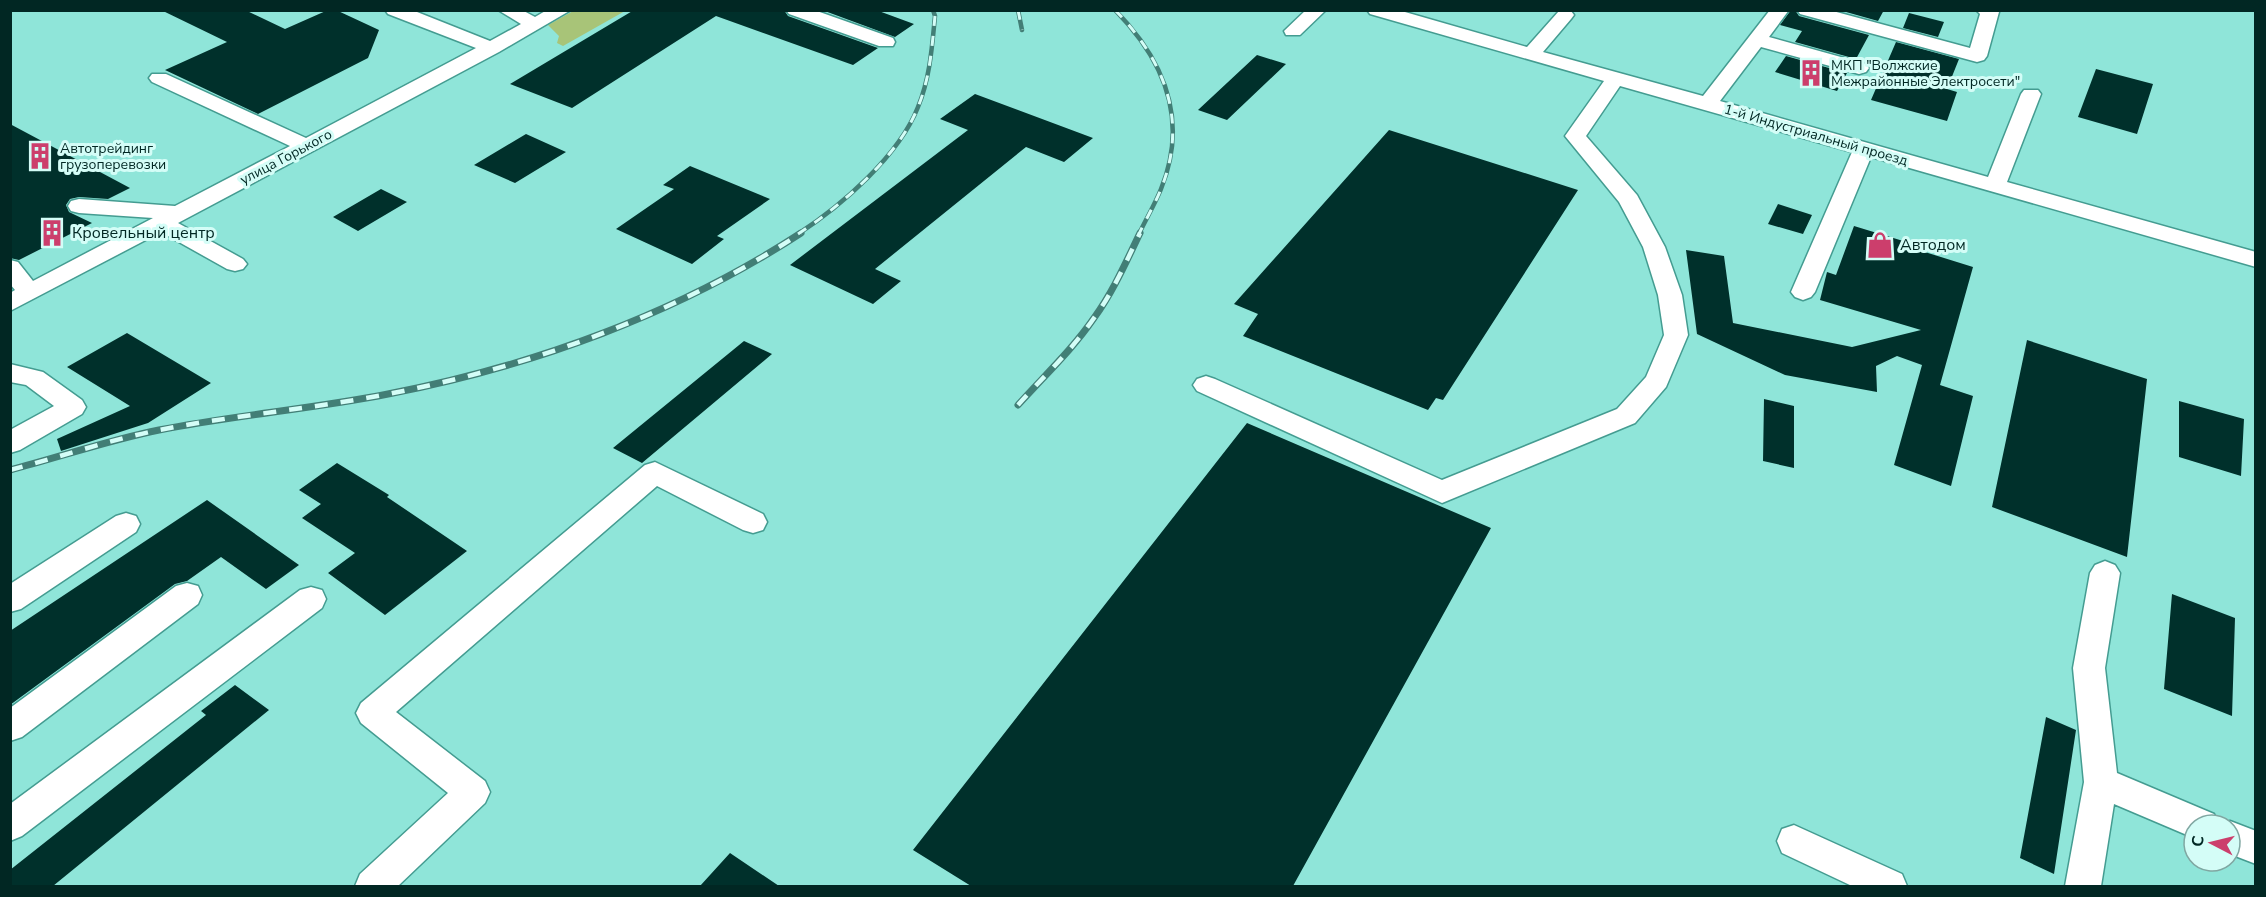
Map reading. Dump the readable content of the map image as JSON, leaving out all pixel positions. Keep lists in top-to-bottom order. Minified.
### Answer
{"streets":{"street":["1-й Индустриальный проезд","улица Горького"]},"places":{"building":["МКП \"Волжские Межрайонные Электросети\"","Автотрейдинг грузоперевозки","Кровельный центр"],"shop":["Автодом"]},"north":"left"}
